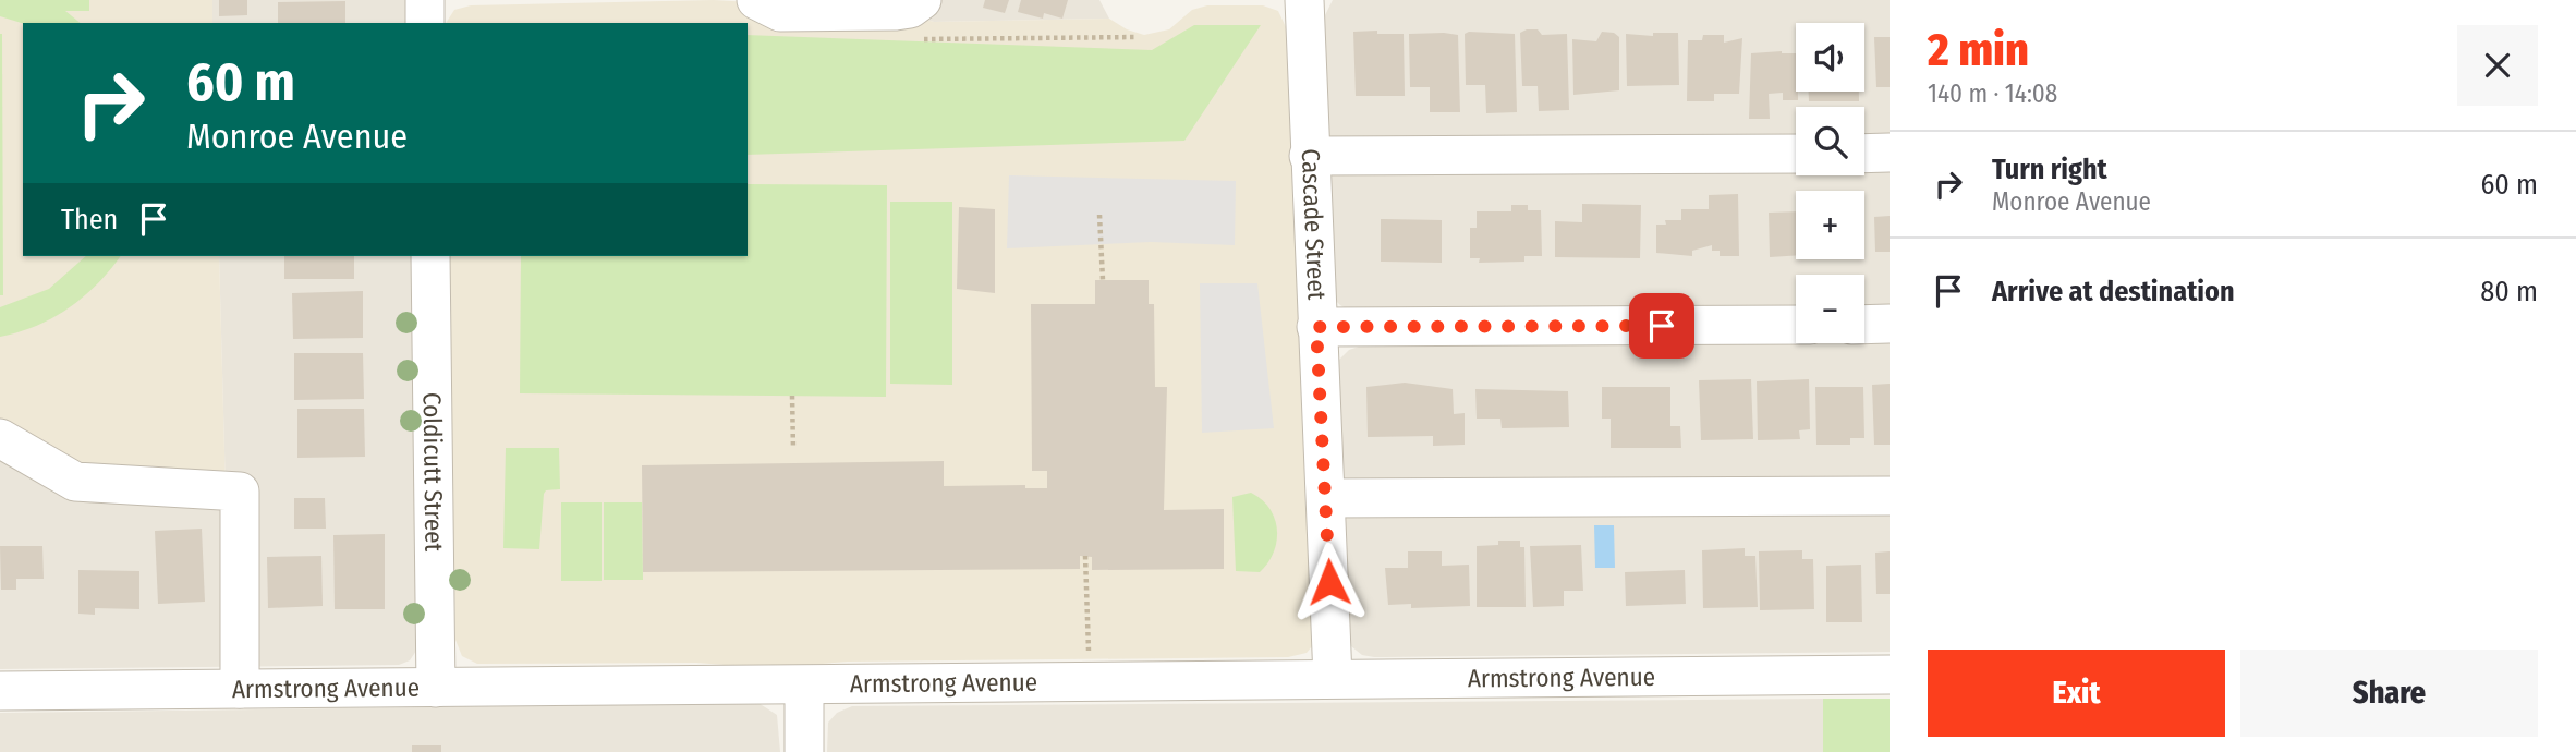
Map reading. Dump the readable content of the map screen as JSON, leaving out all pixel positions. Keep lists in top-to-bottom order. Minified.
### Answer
{"streets":{"street":["Cascade Street","Coldicutt Street","Armstrong Avenue"]},"crossings":[["Cascade Street","Armstrong Avenue"],["Coldicutt Street","Armstrong Avenue"]],"page":{"heading":["2 min","140 m · 14:08"],"map_buttons":["+","−"],"turn":["60 m","Monroe Avenue"],"list":[{"name":"Turn right","note":"Monroe Avenue","value":"60 m"},{"name":"Arrive at destination","value":"80 m"}],"then":"Then","buttons":["Exit","Share"]}}
